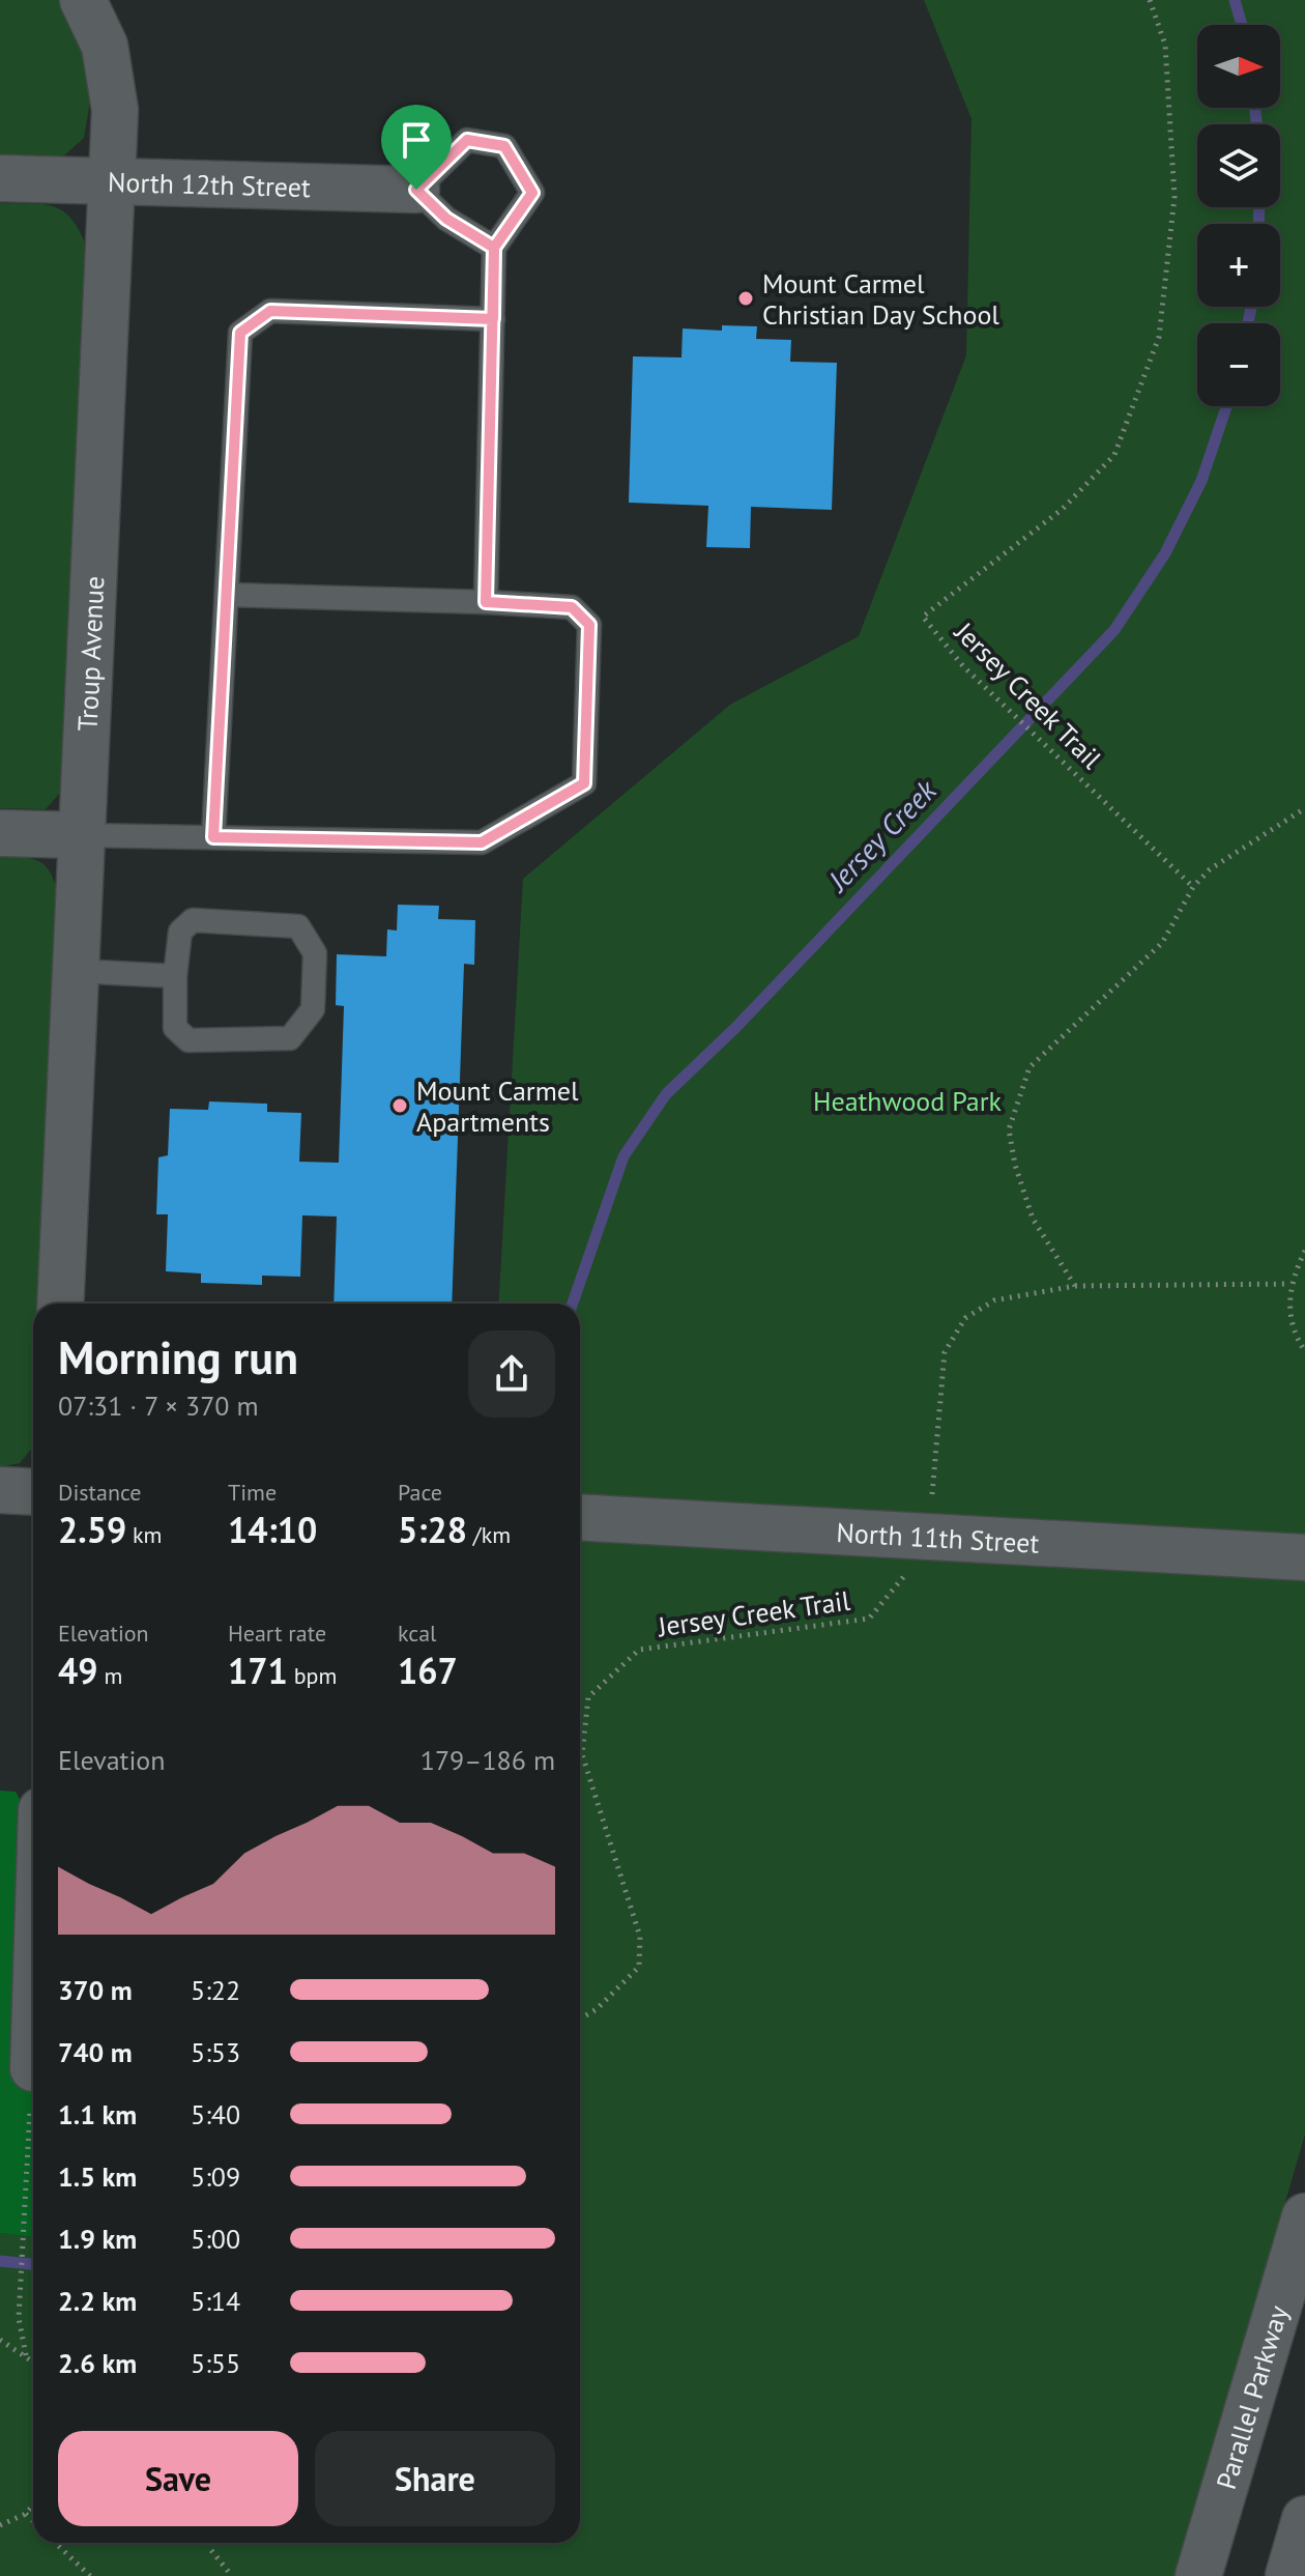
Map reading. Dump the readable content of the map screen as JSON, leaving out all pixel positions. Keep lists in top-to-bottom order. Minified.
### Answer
{"streets":{"street":["North 12th Street","Troup Avenue","North 11th Street","Parallel Parkway"],"path":["Jersey Creek Trail"]},"crossings":[["North 12th Street","Troup Avenue"],["Jersey Creek Trail","North 11th Street"]],"water":["Jersey Creek"],"parks":["Heathwood Park"],"places":["Mount Carmel Christian Day School","Mount Carmel Apartments"],"north":"right","page":{"map_buttons":["+","−"],"heading":["Morning run","07:31 · 7 × 370 m"],"stats":[["Distance","2.59 km"],["Time","14:10"],["Pace","5:28 /km"],["Elevation","49 m"],["Heart rate","171 bpm"],["kcal","167"]],"chart":["Elevation","179–186 m"],"list":[{"name":"370 m","note":"5:22"},{"name":"740 m","note":"5:53"},{"name":"1.1 km","note":"5:40"},{"name":"1.5 km","note":"5:09"},{"name":"1.9 km","note":"5:00"},{"name":"2.2 km","note":"5:14"},{"name":"2.6 km","note":"5:55"}],"buttons":["Save","Share"]}}
